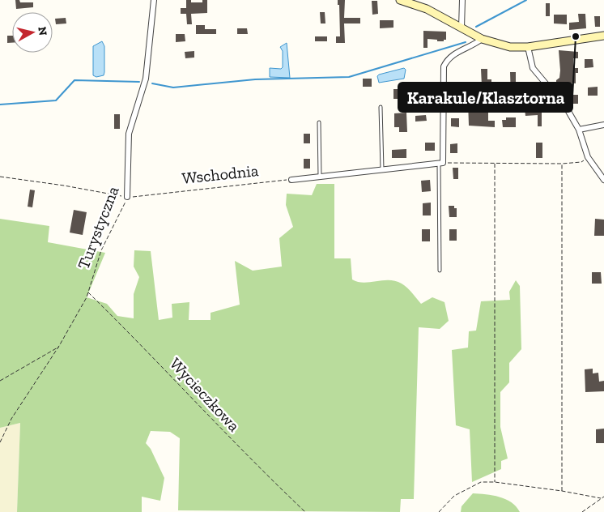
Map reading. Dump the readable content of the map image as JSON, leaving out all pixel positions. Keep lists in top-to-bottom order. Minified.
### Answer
{"streets":{"street":["Turystyczna"],"path":["Wschodnia","Wycieczkowa"]},"crossings":[["Wschodnia","Turystyczna"],["Turystyczna","Wycieczkowa"]],"places":["Karakule/Klasztorna"],"north":"right"}
